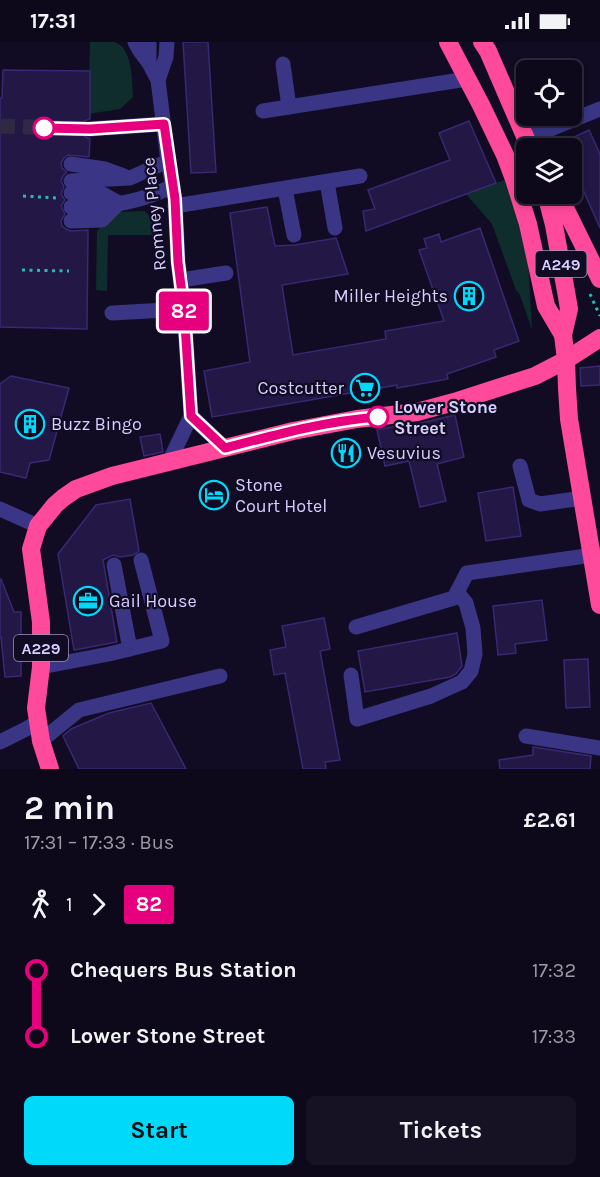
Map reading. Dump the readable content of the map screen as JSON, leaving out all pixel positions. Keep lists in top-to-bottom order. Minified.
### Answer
{"streets":{"highway":["A249","A229"],"street":["Romney Place"]},"crossings":[["Romney Place","A229"],["A249","A229"]],"places":{"building":["Miller Heights","Buzz Bingo"],"supermarket":["Costcutter"],"other":["Lower Stone Street"],"restaurant":["Vesuvius"],"hotel":["Stone Court Hotel"],"office":["Gail House"]},"lines":["bus line 82"],"page":{"status":"17:31","on_map":"82","heading":["2 min","17:31 – 17:33 · Bus","£2.61"],"legs":["1","82"],"list":[{"name":"Chequers Bus Station","value":"17:32"},{"name":"Lower Stone Street","value":"17:33"}],"buttons":["Start","Tickets"]}}
